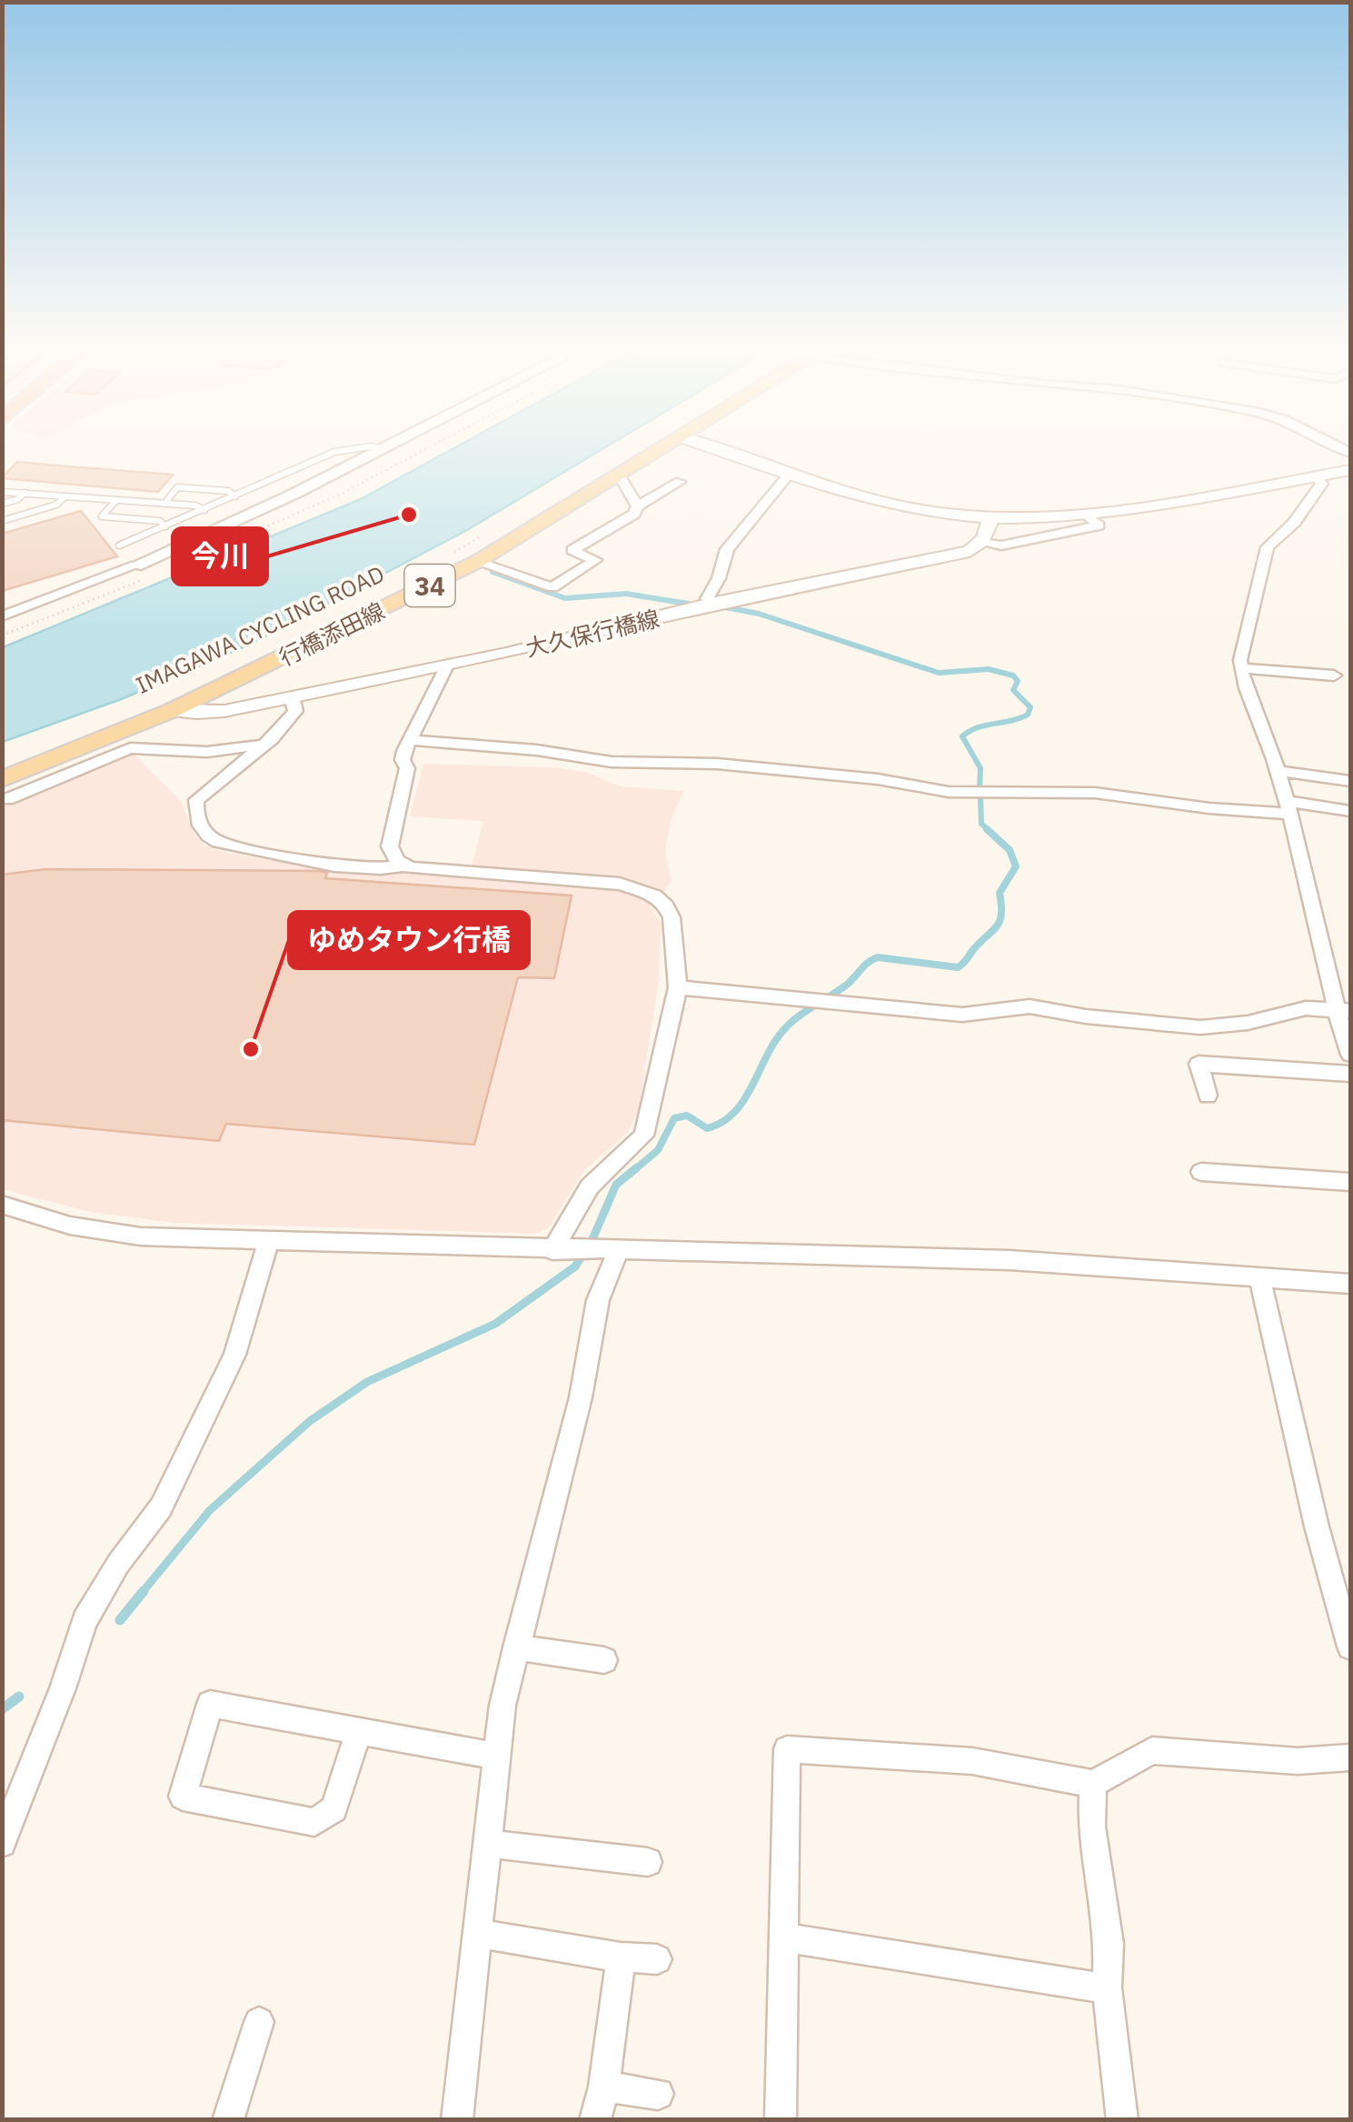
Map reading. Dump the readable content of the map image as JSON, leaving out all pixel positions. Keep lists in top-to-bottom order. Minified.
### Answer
{"streets":{"main road":["34","大久保行橋線","行橋添田線"]},"crossings":[["大久保行橋線","行橋添田線"]],"places":["今川","ゆめタウン行橋"]}
